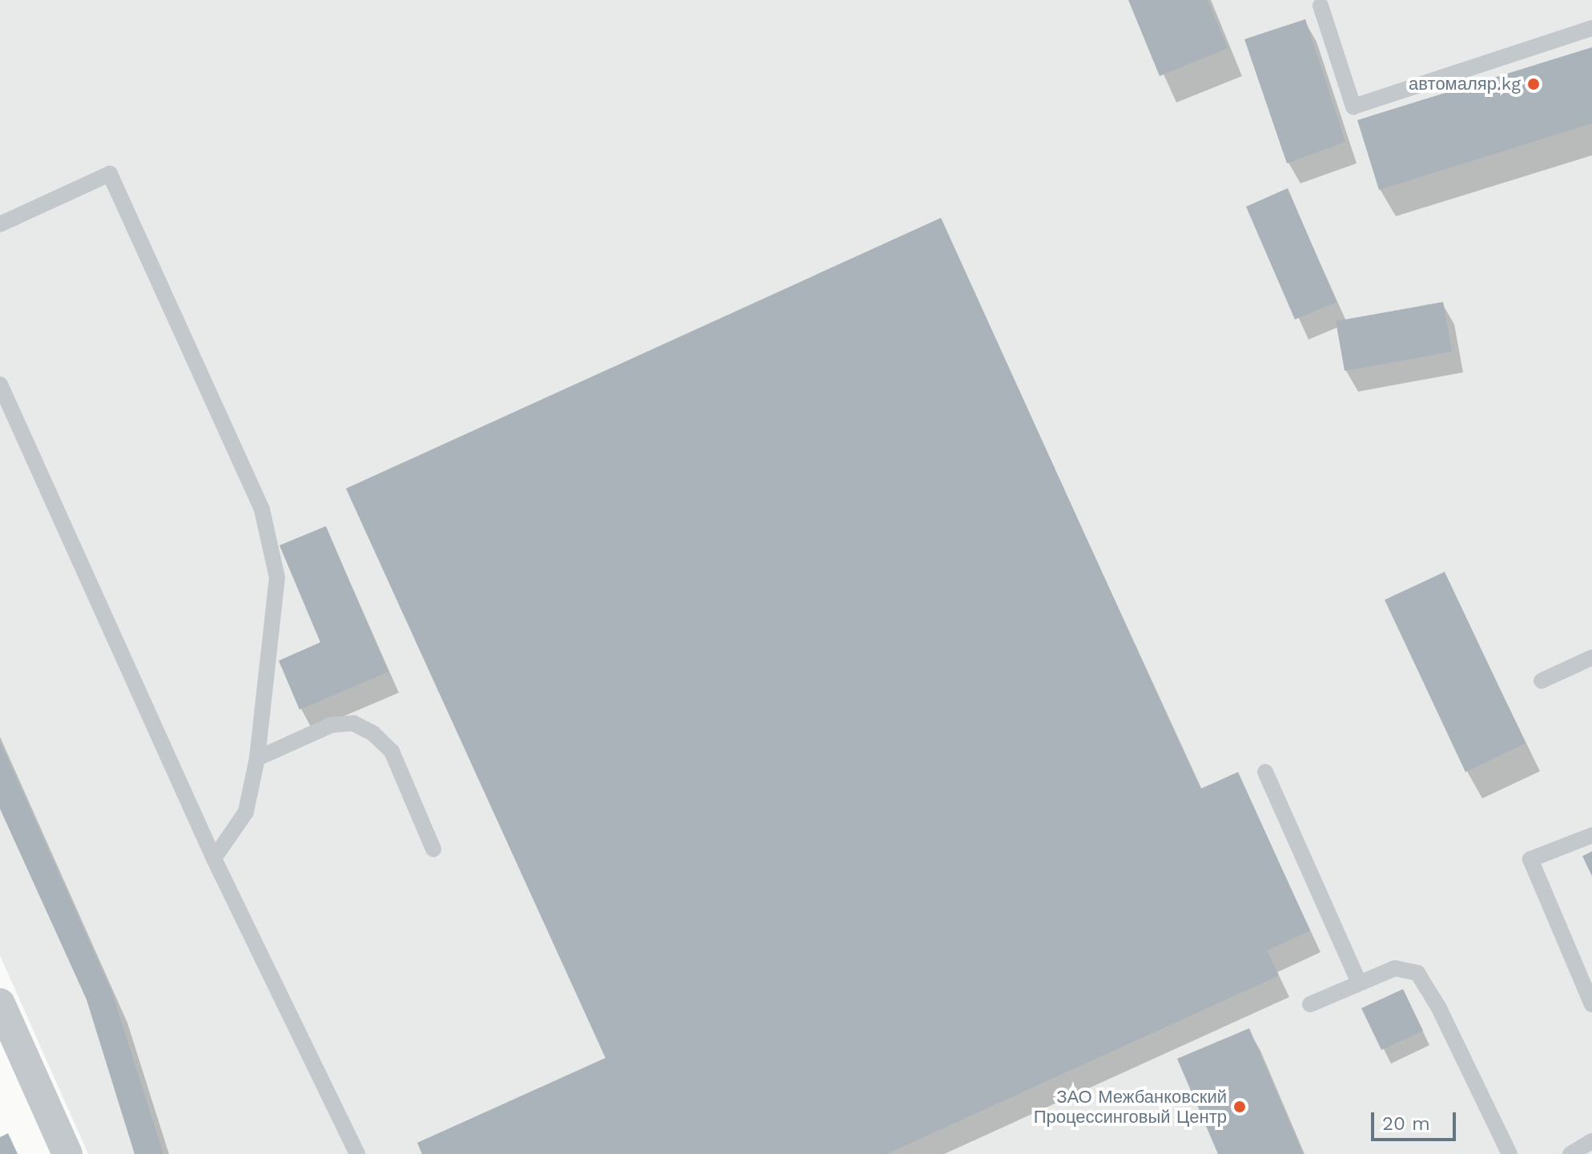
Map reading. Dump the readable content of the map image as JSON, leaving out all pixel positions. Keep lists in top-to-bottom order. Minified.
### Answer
{"places":["автомаляр.kg","ЗАО Межбанковский Процессинговый Центр"],"scale_bar":"20 m"}
